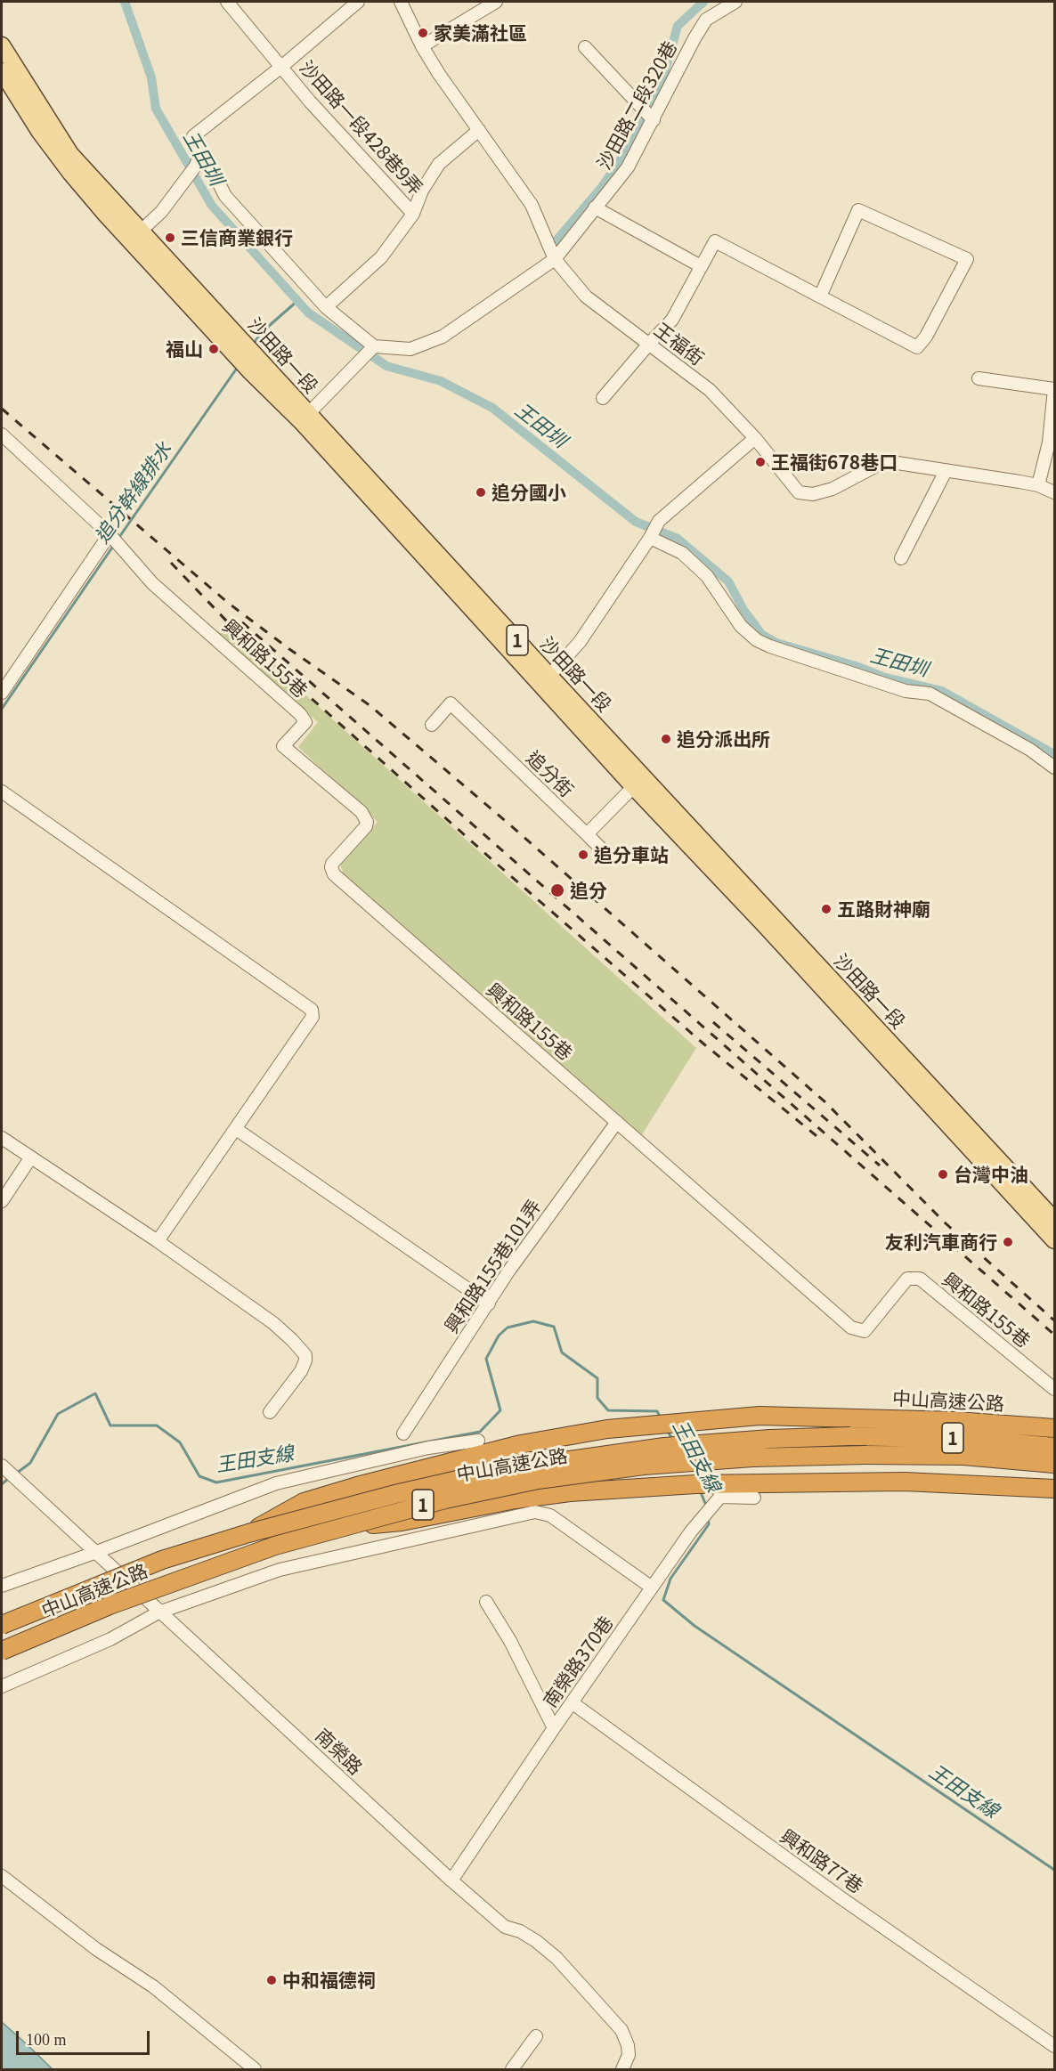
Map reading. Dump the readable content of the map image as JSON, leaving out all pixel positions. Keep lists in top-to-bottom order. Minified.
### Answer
{"streets":{"highway":["1","中山高速公路"],"main road":["沙田路一段"],"street":["沙田路二段320巷","沙田路一段428巷9弄","王福街","興和路155巷","追分街","興和路155巷101弄","南榮路370巷","南榮路","興和路77巷"]},"crossings":[["沙田路二段320巷","王福街"],["興和路155巷","興和路155巷101弄"],["南榮路370巷","南榮路"],["南榮路370巷","興和路77巷"]],"water":["王田圳","追分幹線排水","王田支線"],"places":["家美滿社區","三信商業銀行","福山","王福街678巷口","追分國小","追分派出所","追分車站","追分","五路財神廟","台灣中油","友利汽車商行","中和福德祠"],"scale_bar":"100 m"}
